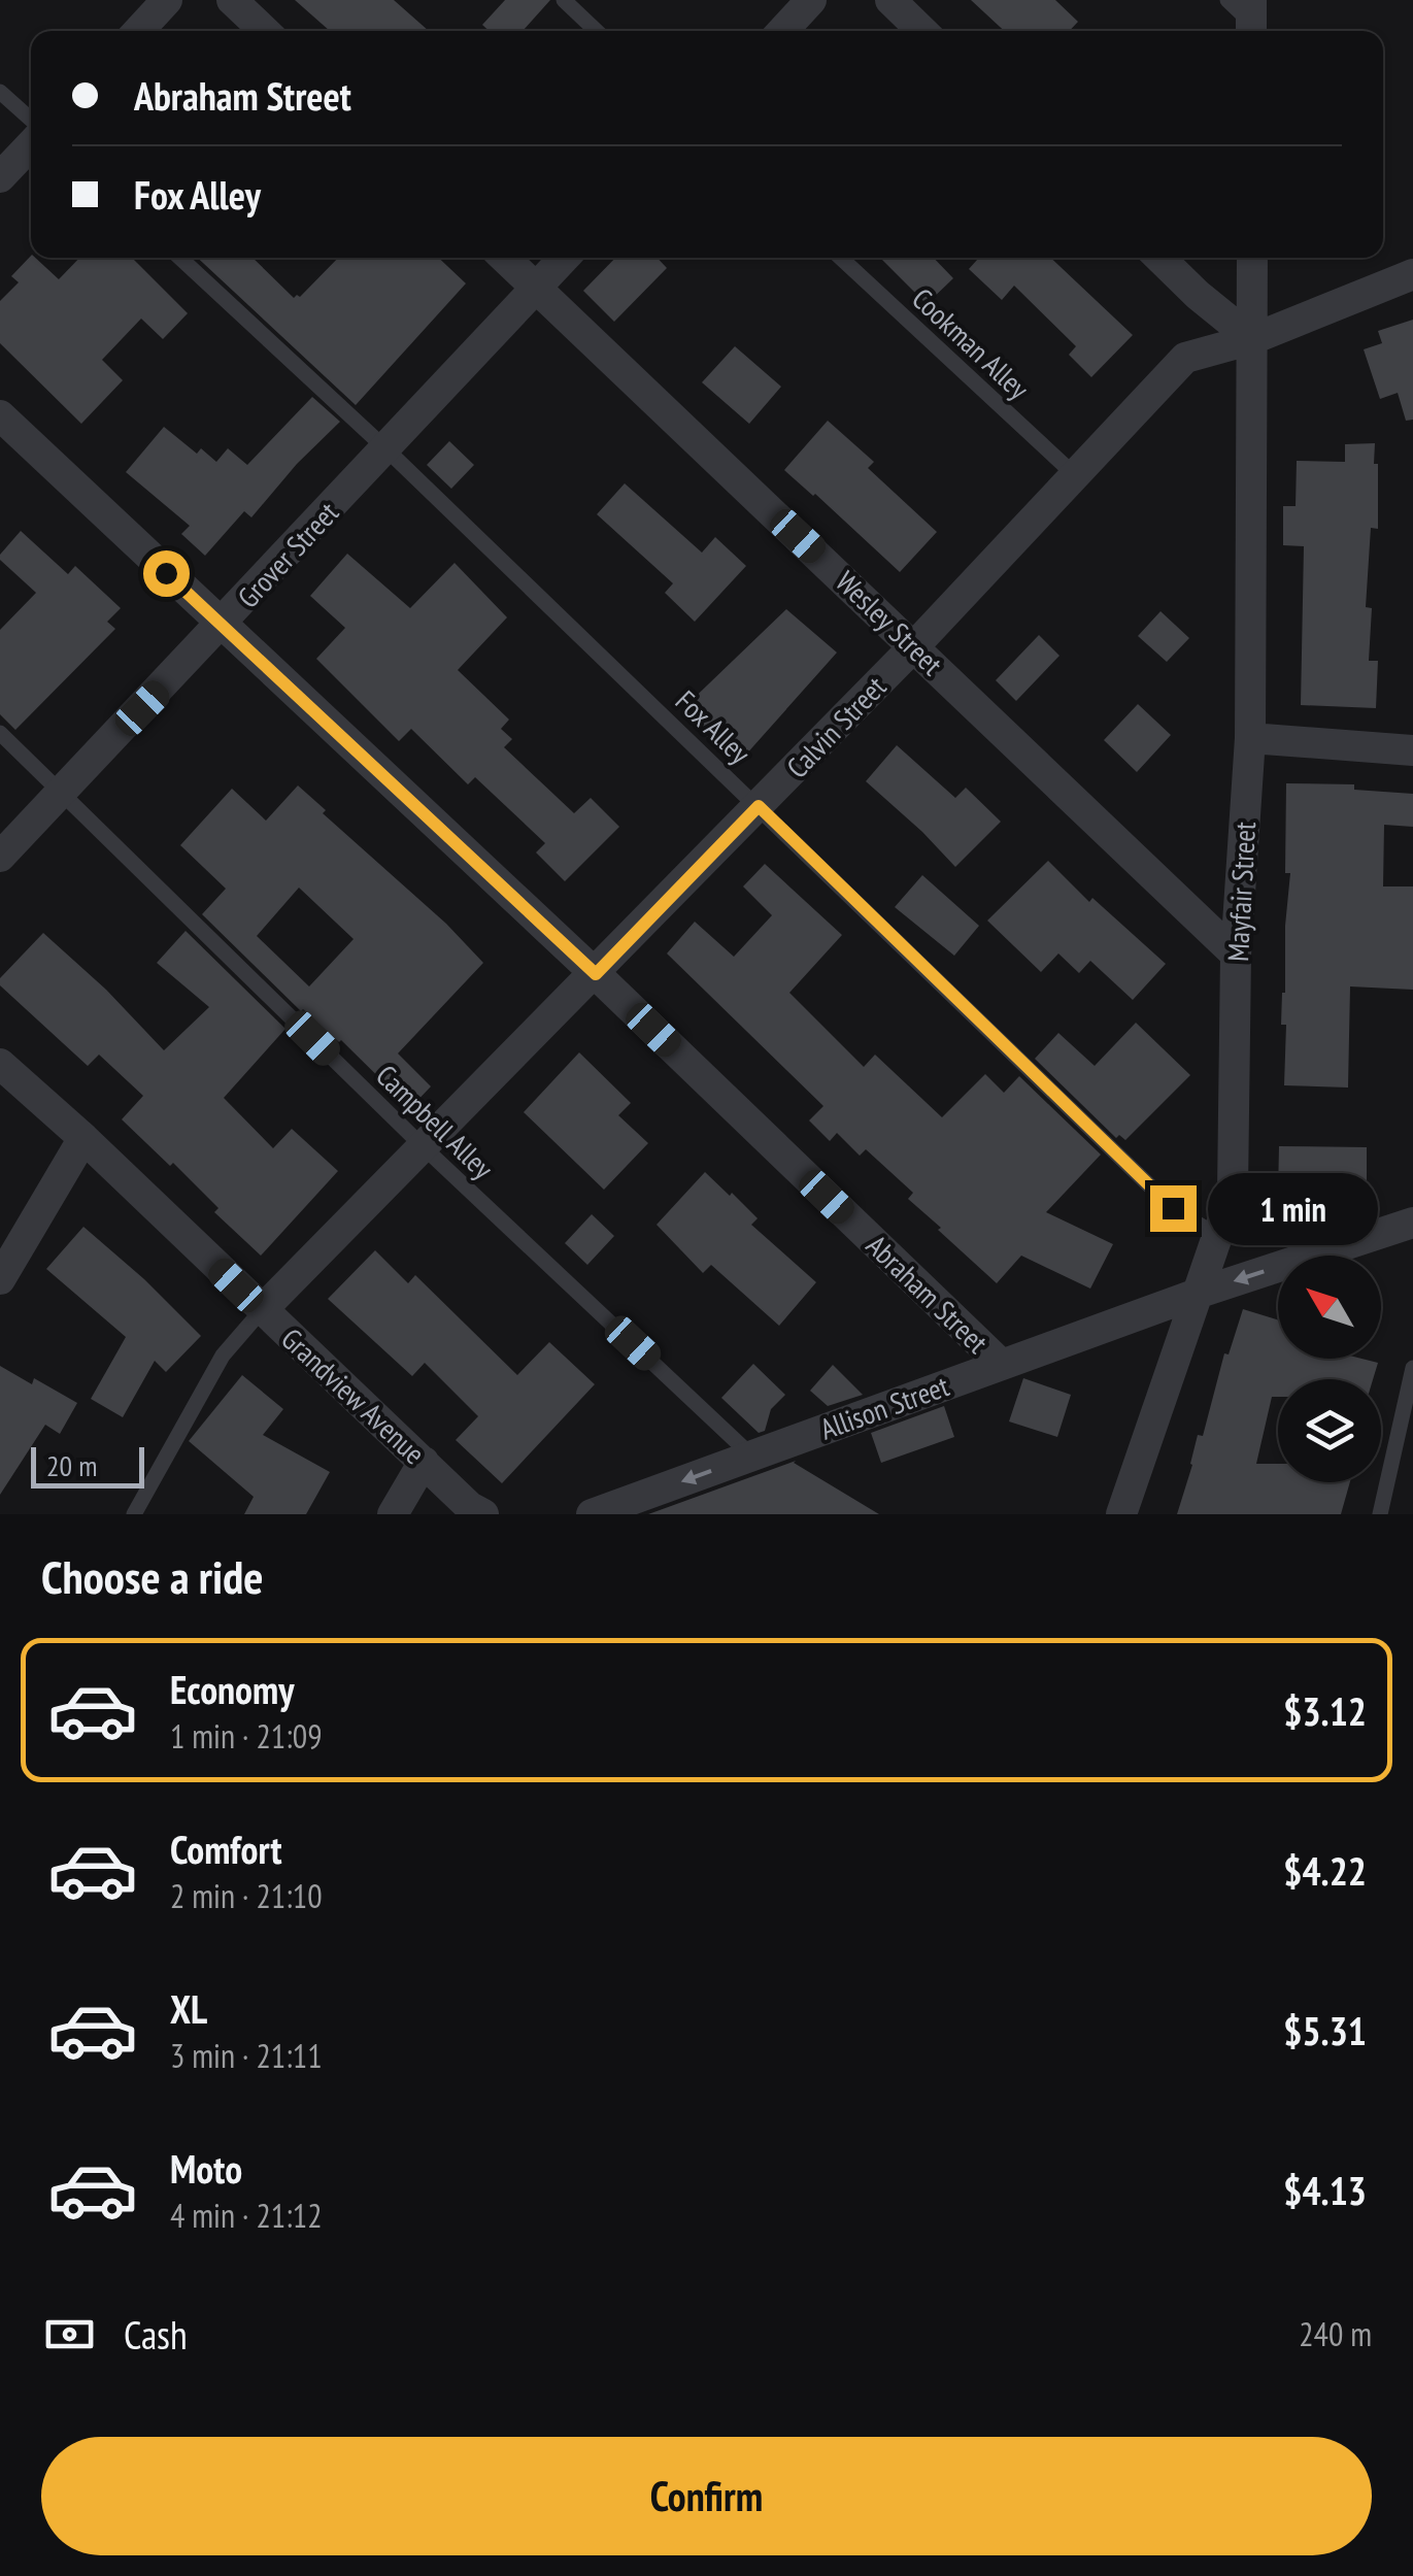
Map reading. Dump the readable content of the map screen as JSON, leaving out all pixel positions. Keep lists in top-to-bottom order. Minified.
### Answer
{"streets":{"street":["Grover Street","Wesley Street","Calvin Street","Mayfair Street","Abraham Street","Grandview Avenue","Allison Street"],"lane":["Cookman Alley","Fox Alley","Campbell Alley"]},"crossings":[["Cookman Alley","Calvin Street"],["Grover Street","Wesley Street"],["Grover Street","Fox Alley"],["Grover Street","Campbell Alley"],["Grover Street","Abraham Street"],["Wesley Street","Calvin Street"],["Wesley Street","Mayfair Street"],["Fox Alley","Calvin Street"],["Fox Alley","Mayfair Street"],["Calvin Street","Mayfair Street"],["Calvin Street","Campbell Alley"],["Calvin Street","Abraham Street"],["Calvin Street","Grandview Avenue"],["Mayfair Street","Allison Street"],["Campbell Alley","Allison Street"],["Abraham Street","Allison Street"]],"one_way":["Allison Street"],"scale_bar":"20 m","north":"top left","page":{"banner":["Abraham Street","Fox Alley"],"bubble":"1 min","scale":"20 m","heading":"Choose a ride","list":[{"name":"Economy","note":"1 min · 21:09","value":"$3.12"},{"name":"Comfort","note":"2 min · 21:10","value":"$4.22"},{"name":"XL","note":"3 min · 21:11","value":"$5.31"},{"name":"Moto","note":"4 min · 21:12","value":"$4.13"}],"pay":["Cash","240 m"],"buttons":"Confirm"}}
